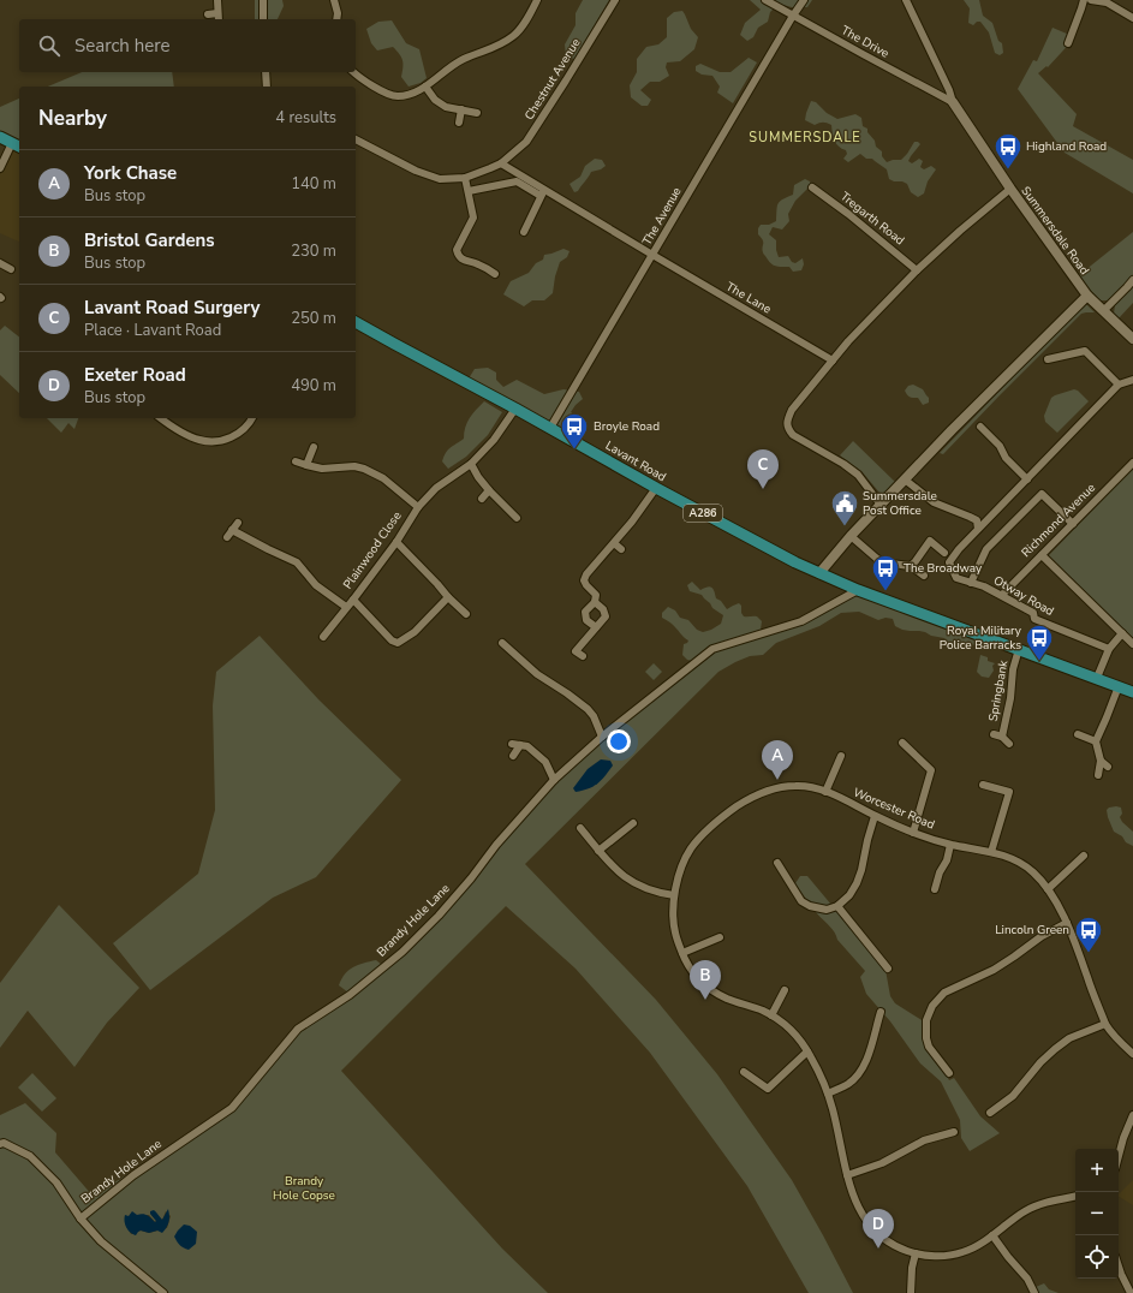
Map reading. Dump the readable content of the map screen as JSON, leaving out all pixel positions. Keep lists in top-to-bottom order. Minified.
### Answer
{"streets":{"main road":["Lavant Road","A286"],"street":["The Drive","Chestnut Avenue","The Avenue","Tregarth Road","Summersdale Road","The Lane","Richmond Avenue","Plainwood Close","Otway Road","Springbank","Worcester Road","Brandy Hole Lane"]},"crossings":[["The Drive","The Avenue"],["The Drive","Summersdale Road"],["The Avenue","The Lane"],["The Avenue","Lavant Road"],["Lavant Road","A286"],["Lavant Road","Plainwood Close"],["Lavant Road","Brandy Hole Lane"],["A286","Springbank"],["A286","Brandy Hole Lane"],["Richmond Avenue","Otway Road"]],"districts":["SUMMERSDALE"],"parks":["Brandy Hole Copse"],"places":{"bus stop":["Highland Road","Broyle Road","The Broadway","Royal Military Police Barracks","Lincoln Green"],"public building":["Summersdale Post Office"]},"page":{"search":"Search here","heading":["Nearby","4 results"],"list":[{"mark":"A","name":"York Chase","note":"Bus stop","value":"140 m"},{"mark":"B","name":"Bristol Gardens","note":"Bus stop","value":"230 m"},{"mark":"C","name":"Lavant Road Surgery","note":"Place · Lavant Road","value":"250 m"},{"mark":"D","name":"Exeter Road","note":"Bus stop","value":"490 m"}],"pins":["C","A","B","D"],"map_buttons":["+","−"]}}
